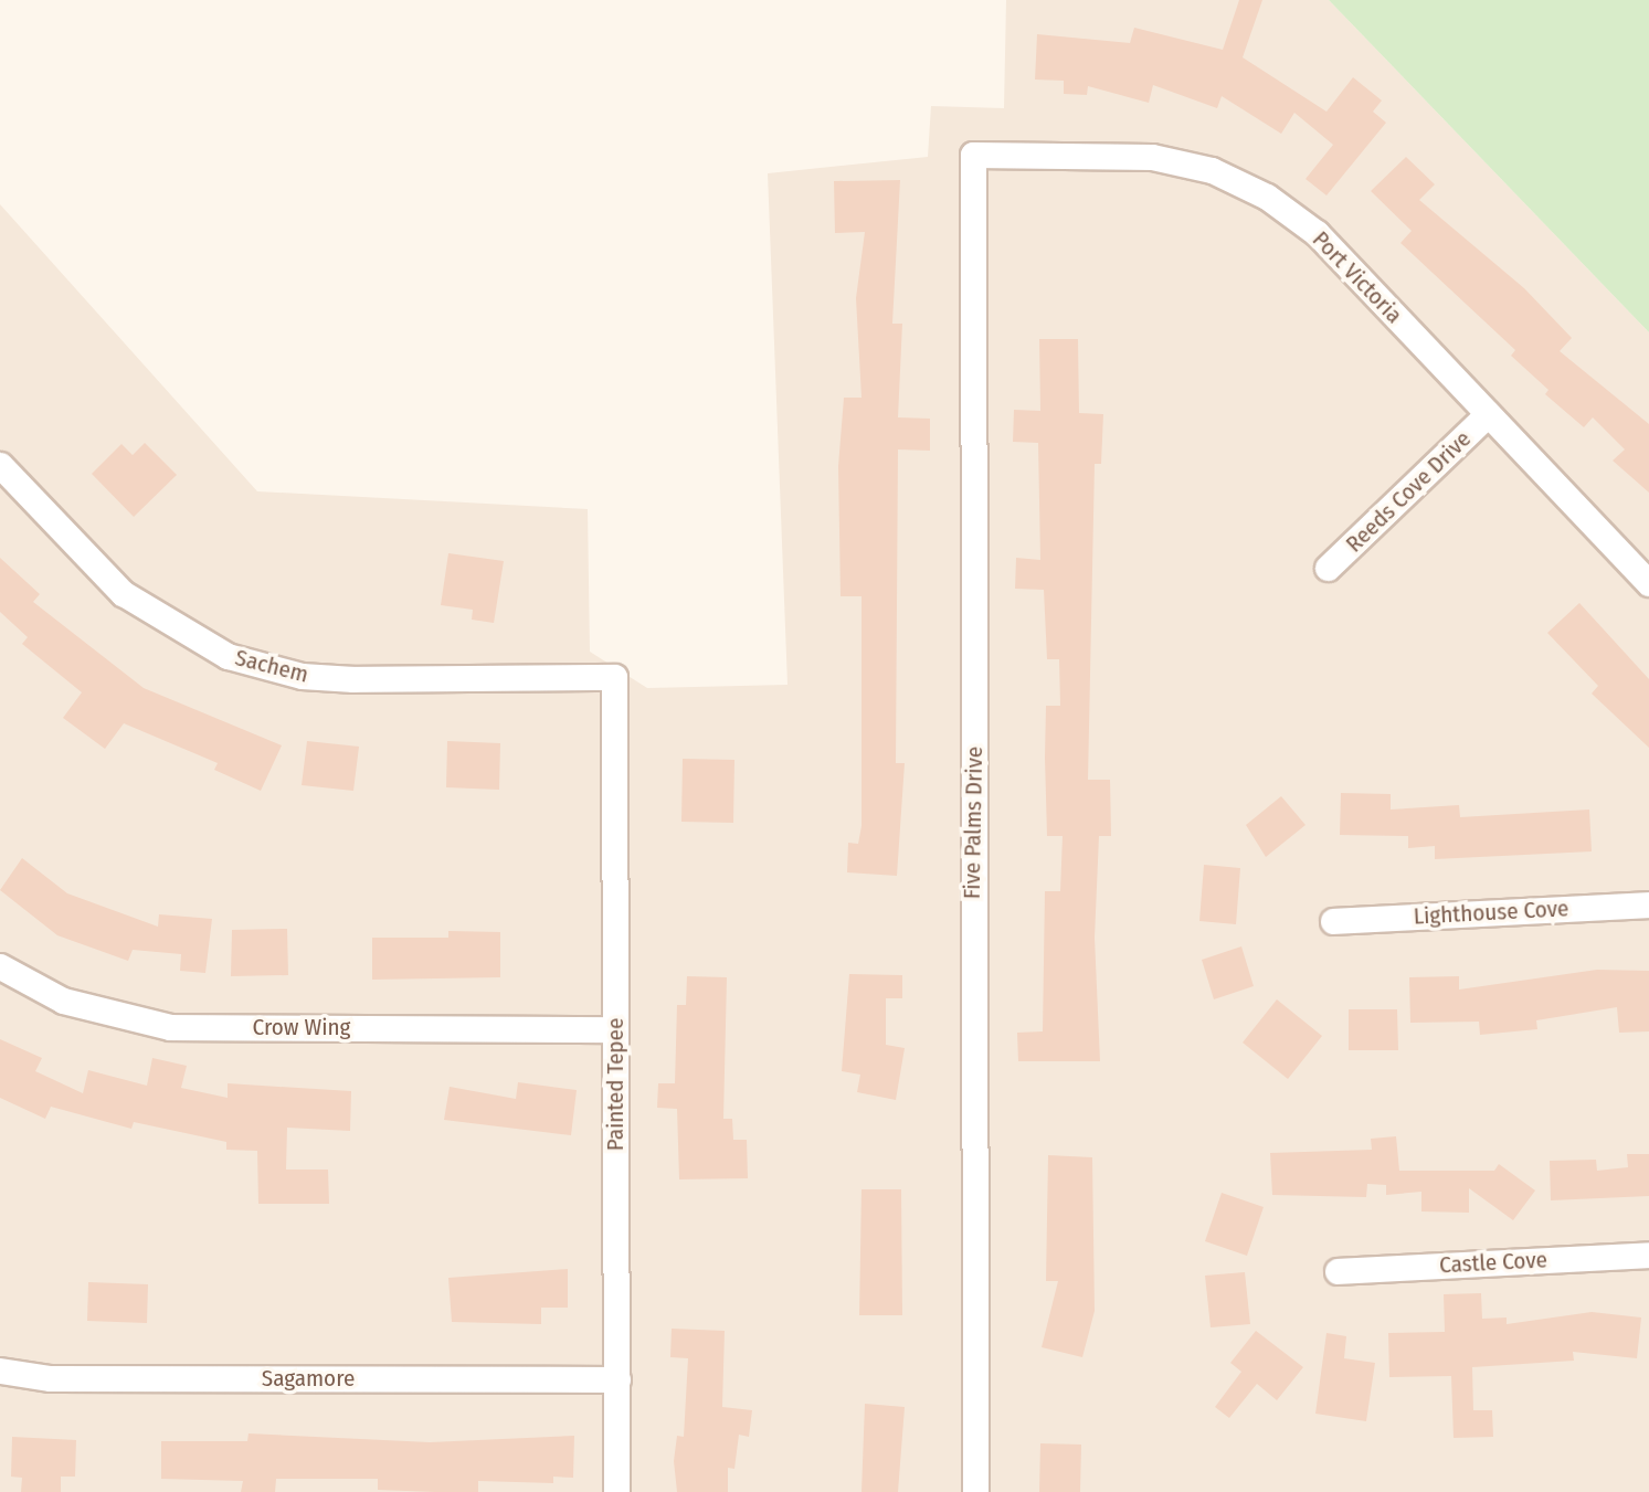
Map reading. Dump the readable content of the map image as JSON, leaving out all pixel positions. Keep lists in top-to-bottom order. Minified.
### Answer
{"streets":{"street":["Port Victoria","Reeds Cove Drive","Sachem","Five Palms Drive","Lighthouse Cove","Crow Wing","Painted Tepee","Castle Cove","Sagamore"]},"crossings":[["Port Victoria","Reeds Cove Drive"],["Port Victoria","Five Palms Drive"],["Sachem","Painted Tepee"],["Crow Wing","Painted Tepee"],["Painted Tepee","Sagamore"]]}
